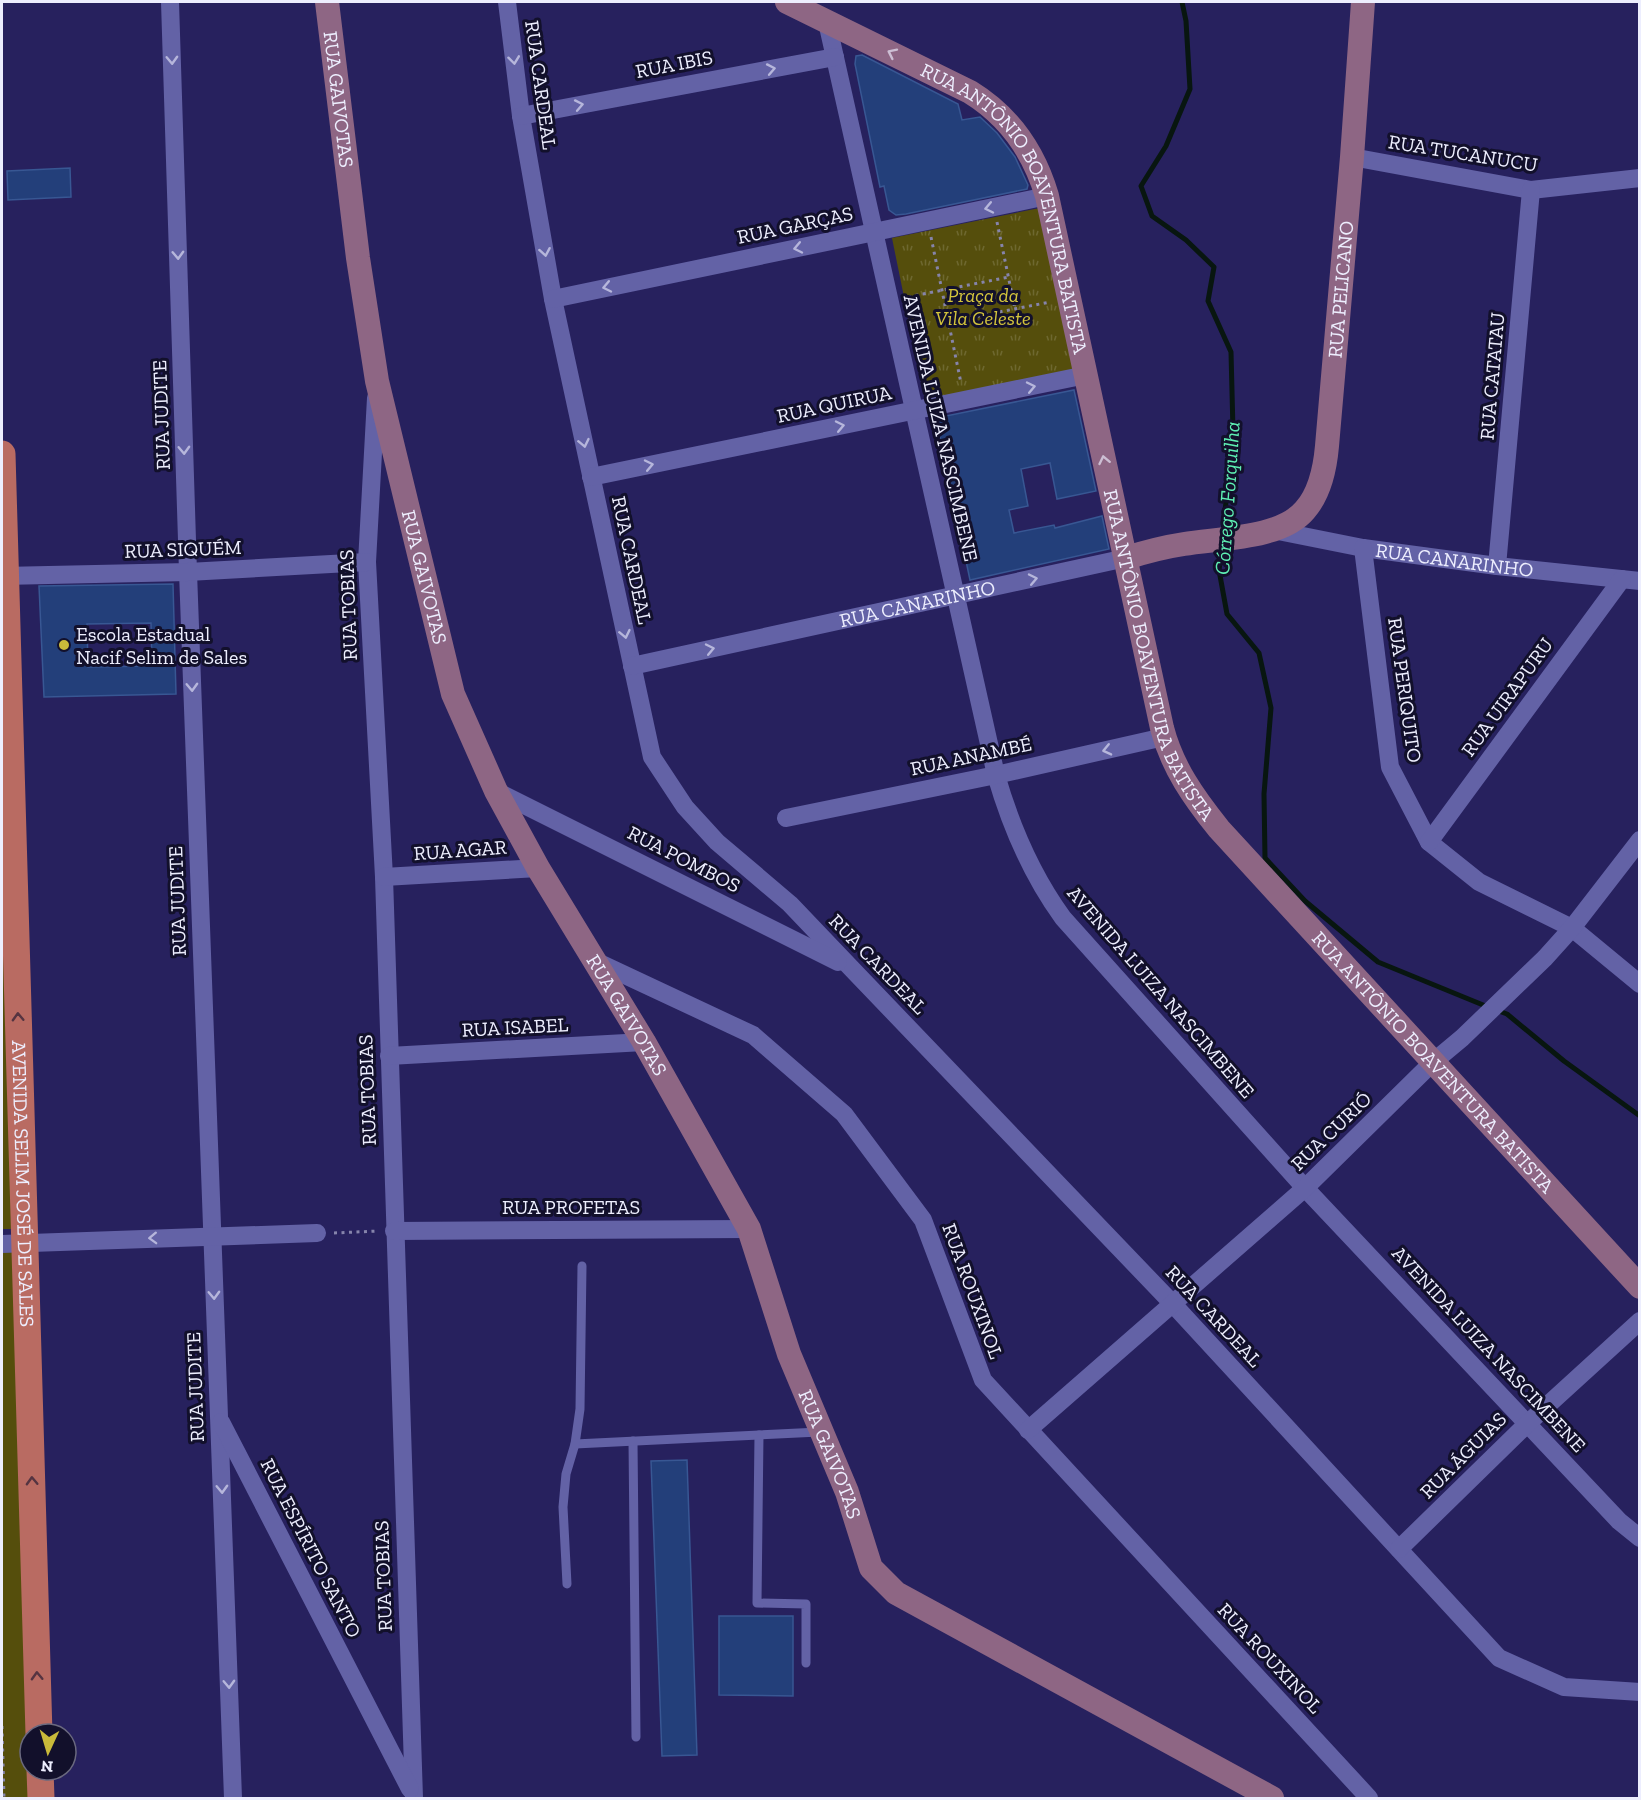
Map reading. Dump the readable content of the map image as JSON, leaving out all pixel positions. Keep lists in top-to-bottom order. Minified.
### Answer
{"streets":{"main road":["AVENIDA SELIM JOSÉ DE SALES"],"street":["RUA IBIS","RUA CARDEAL","RUA GAIVOTAS","RUA TUCANUCU","RUA ANTÔNIO BOAVENTURA BATISTA","RUA GARÇAS","RUA PELICANO","RUA CATATAU","RUA QUIRUA","RUA JUDITE","AVENIDA LUIZA NASCIMBENE","RUA SIQUÉM","RUA CANARINHO","RUA TOBIAS","RUA PERIQUITO","RUA UIRAPURU","RUA ANAMBÉ","RUA AGAR","RUA POMBOS","RUA ISABEL","RUA CURIÓ","RUA PROFETAS","RUA ROUXINOL","RUA ÁGUIAS","RUA ESPÍRITO SANTO"]},"crossings":[["RUA IBIS","RUA CARDEAL"],["RUA IBIS","AVENIDA LUIZA NASCIMBENE"],["RUA CARDEAL","RUA GARÇAS"],["RUA CARDEAL","RUA QUIRUA"],["RUA CARDEAL","RUA CANARINHO"],["RUA CARDEAL","RUA POMBOS"],["RUA CARDEAL","RUA CURIÓ"],["RUA CARDEAL","RUA ÁGUIAS"],["RUA GAIVOTAS","RUA TOBIAS"],["RUA GAIVOTAS","RUA AGAR"],["RUA GAIVOTAS","RUA POMBOS"],["RUA GAIVOTAS","RUA ISABEL"],["RUA GAIVOTAS","RUA PROFETAS"],["RUA GAIVOTAS","RUA ROUXINOL"],["RUA TUCANUCU","RUA PELICANO"],["RUA TUCANUCU","RUA CATATAU"],["RUA ANTÔNIO BOAVENTURA BATISTA","RUA GARÇAS"],["RUA ANTÔNIO BOAVENTURA BATISTA","RUA QUIRUA"],["RUA ANTÔNIO BOAVENTURA BATISTA","AVENIDA LUIZA NASCIMBENE"],["RUA ANTÔNIO BOAVENTURA BATISTA","RUA CANARINHO"],["RUA ANTÔNIO BOAVENTURA BATISTA","RUA ANAMBÉ"],["RUA ANTÔNIO BOAVENTURA BATISTA","RUA CURIÓ"],["RUA GARÇAS","AVENIDA LUIZA NASCIMBENE"],["RUA PELICANO","RUA CANARINHO"],["RUA CATATAU","RUA CANARINHO"],["RUA QUIRUA","AVENIDA LUIZA NASCIMBENE"],["RUA JUDITE","RUA SIQUÉM"],["RUA JUDITE","RUA ESPÍRITO SANTO"],["AVENIDA LUIZA NASCIMBENE","RUA CANARINHO"],["AVENIDA LUIZA NASCIMBENE","RUA ANAMBÉ"],["AVENIDA LUIZA NASCIMBENE","RUA CURIÓ"],["AVENIDA LUIZA NASCIMBENE","RUA ÁGUIAS"],["RUA SIQUÉM","RUA TOBIAS"],["RUA SIQUÉM","AVENIDA SELIM JOSÉ DE SALES"],["RUA CANARINHO","RUA PERIQUITO"],["RUA CANARINHO","RUA UIRAPURU"],["RUA TOBIAS","RUA AGAR"],["RUA TOBIAS","RUA ISABEL"],["RUA TOBIAS","RUA PROFETAS"],["RUA TOBIAS","RUA ESPÍRITO SANTO"],["RUA PERIQUITO","RUA UIRAPURU"],["RUA PERIQUITO","RUA CURIÓ"],["RUA CURIÓ","RUA ROUXINOL"]],"one_way":["RUA IBIS","RUA GARÇAS","RUA QUIRUA","RUA JUDITE","RUA CANARINHO","RUA ANAMBÉ","AVENIDA SELIM JOSÉ DE SALES"],"water":["Córrego Forquilha"],"parks":["Praça da Vila Celeste"],"places":["Escola Estadual Nacif Selim de Sales"],"north":"bottom"}
